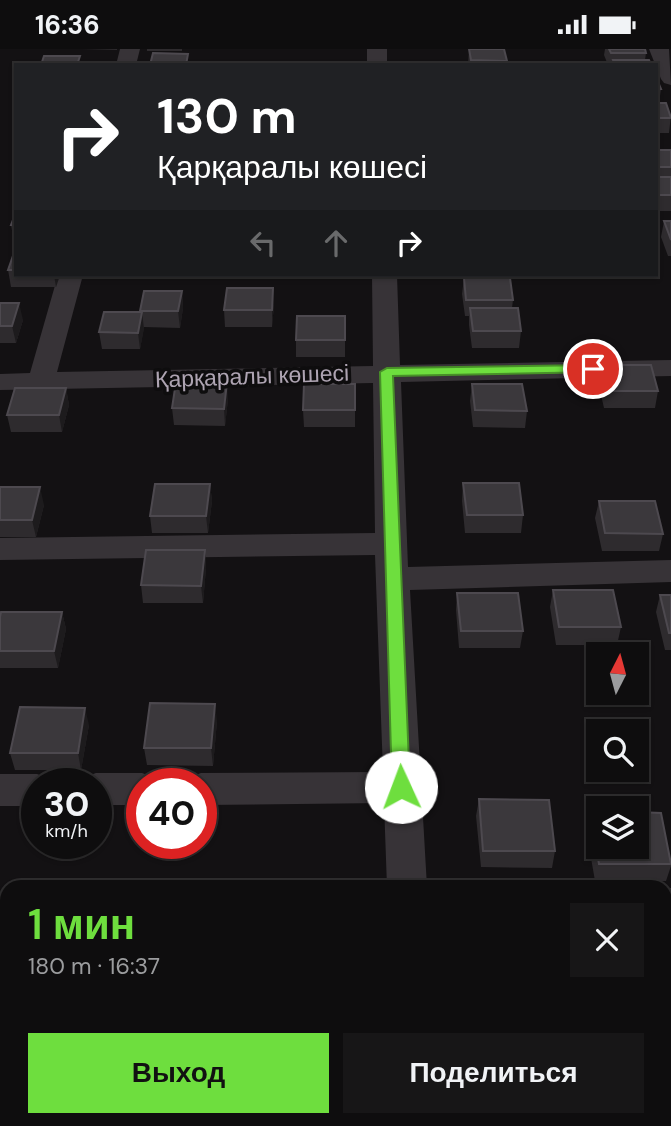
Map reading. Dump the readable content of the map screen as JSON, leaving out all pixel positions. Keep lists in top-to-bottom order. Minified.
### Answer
{"streets":{"street":["Қарқаралы көшесі"]},"north":"top","page":{"status":"16:36","turn":["130 m","Қарқаралы көшесі"],"speed":"30 km/h","limit":"40","heading":["1 мин","180 m · 16:37"],"buttons":["Выход","Поделиться"]}}
